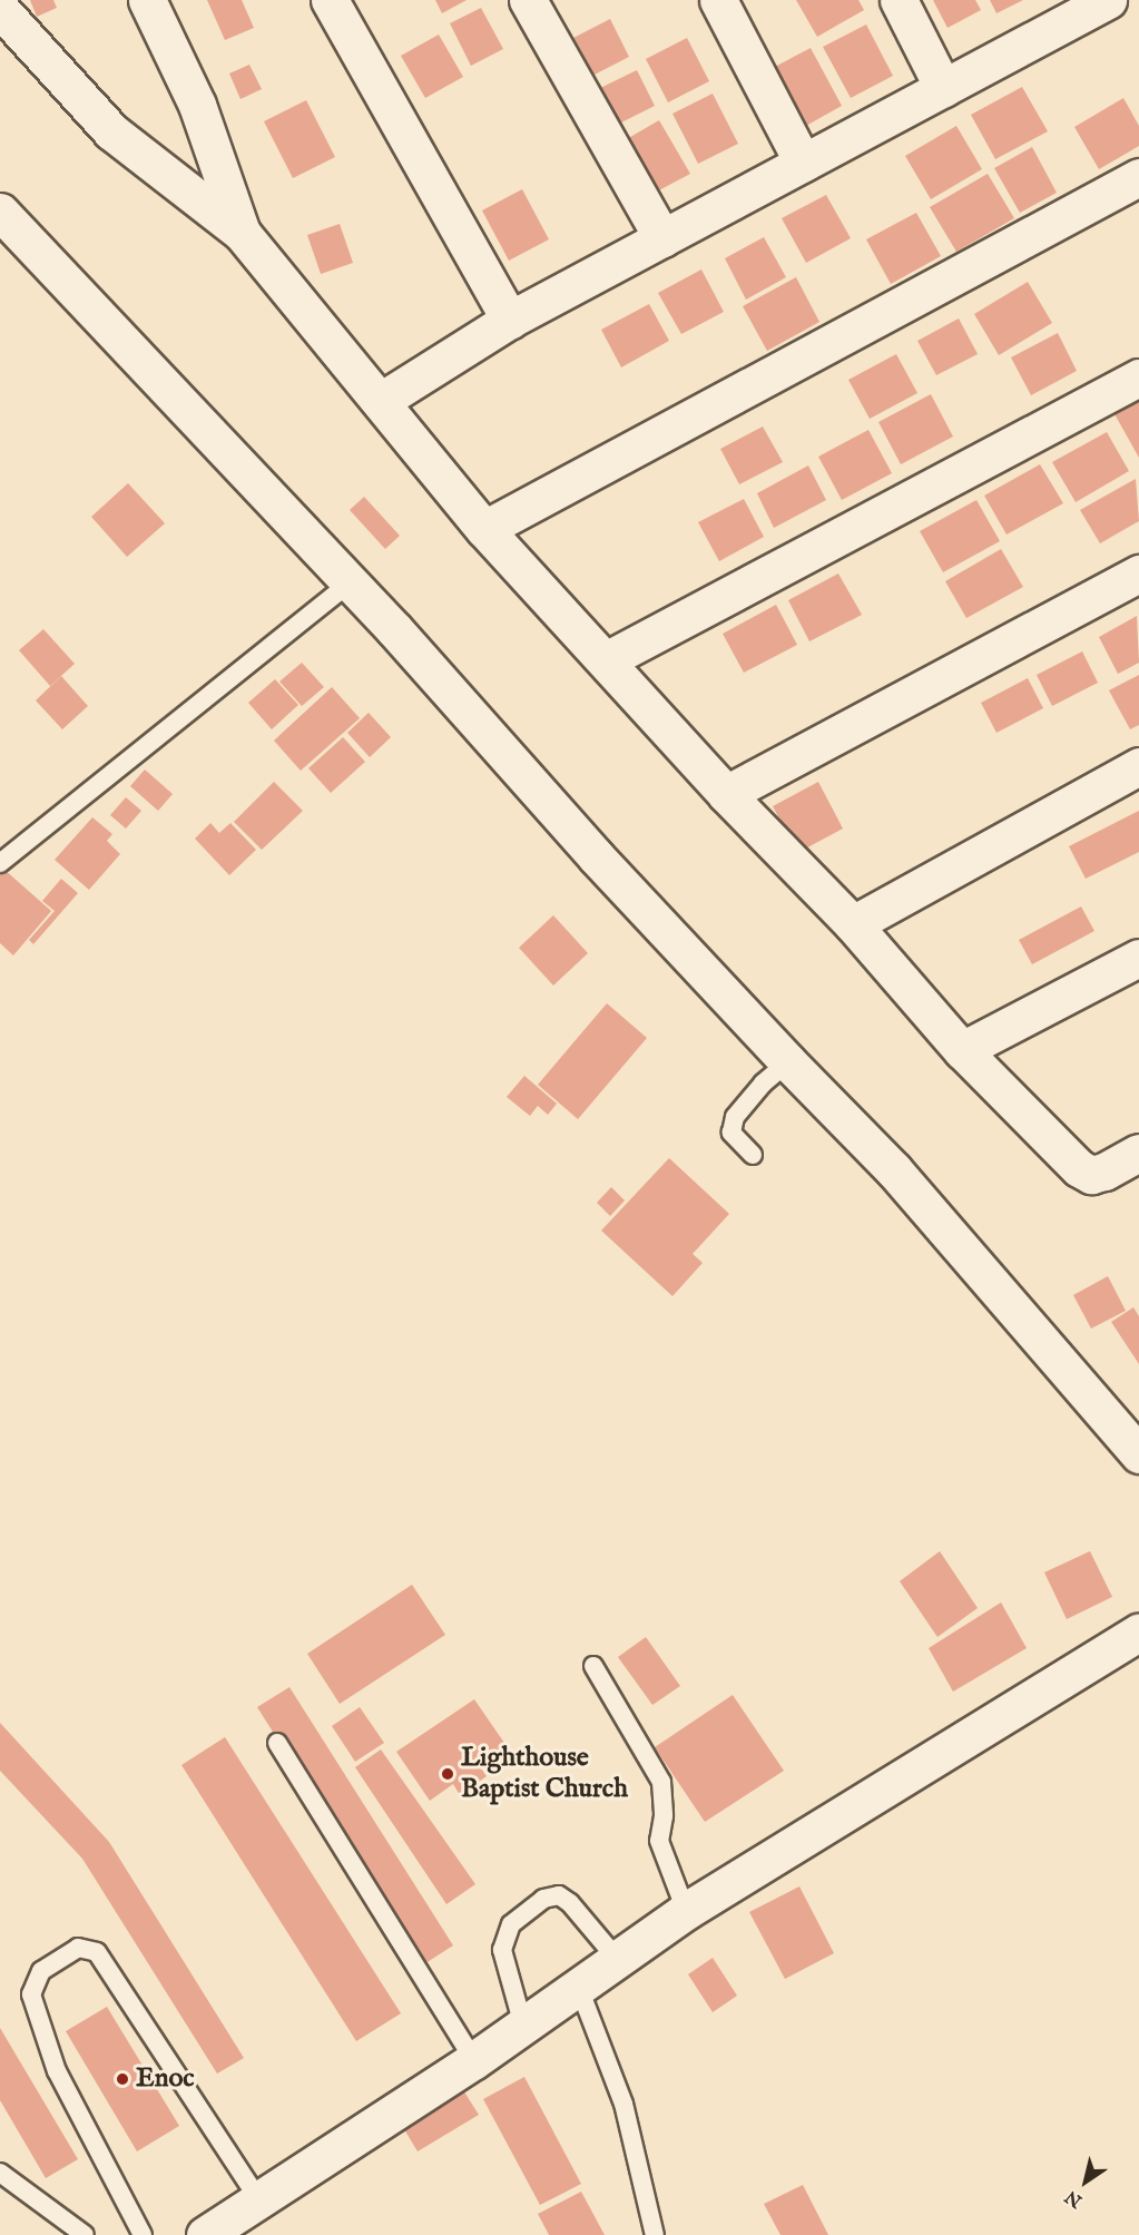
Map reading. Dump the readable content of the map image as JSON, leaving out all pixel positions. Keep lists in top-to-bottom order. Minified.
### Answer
{"places":["Lighthouse Baptist Church","Enoc"],"north":"bottom left"}
